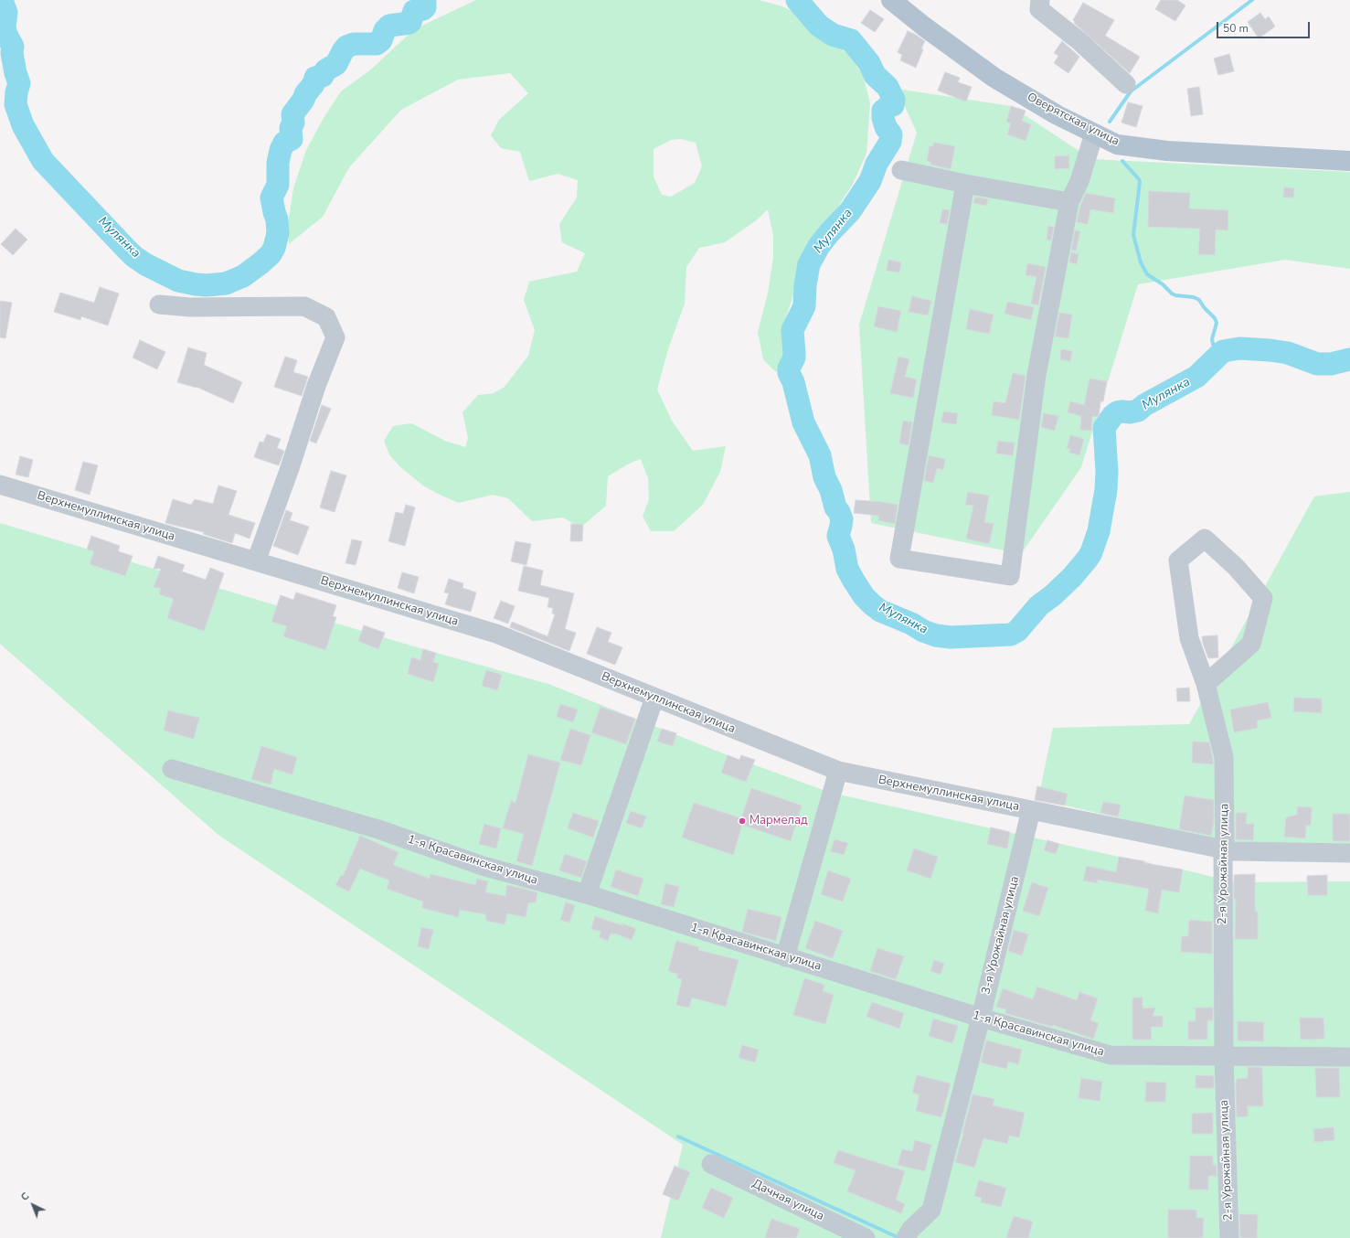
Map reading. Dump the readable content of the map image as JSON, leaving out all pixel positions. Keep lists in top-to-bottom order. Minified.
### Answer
{"streets":{"main road":["Оверятская улица"],"street":["Верхнемуллинская улица","1-я Красавинская улица","2-я Урожайная улица","3-я Урожайная улица","Дачная улица"]},"crossings":[["Верхнемуллинская улица","2-я Урожайная улица"],["Верхнемуллинская улица","3-я Урожайная улица"],["1-я Красавинская улица","2-я Урожайная улица"],["1-я Красавинская улица","3-я Урожайная улица"]],"water":["Мулянка"],"places":["Мармелад"],"scale_bar":"50 m","north":"top left"}
